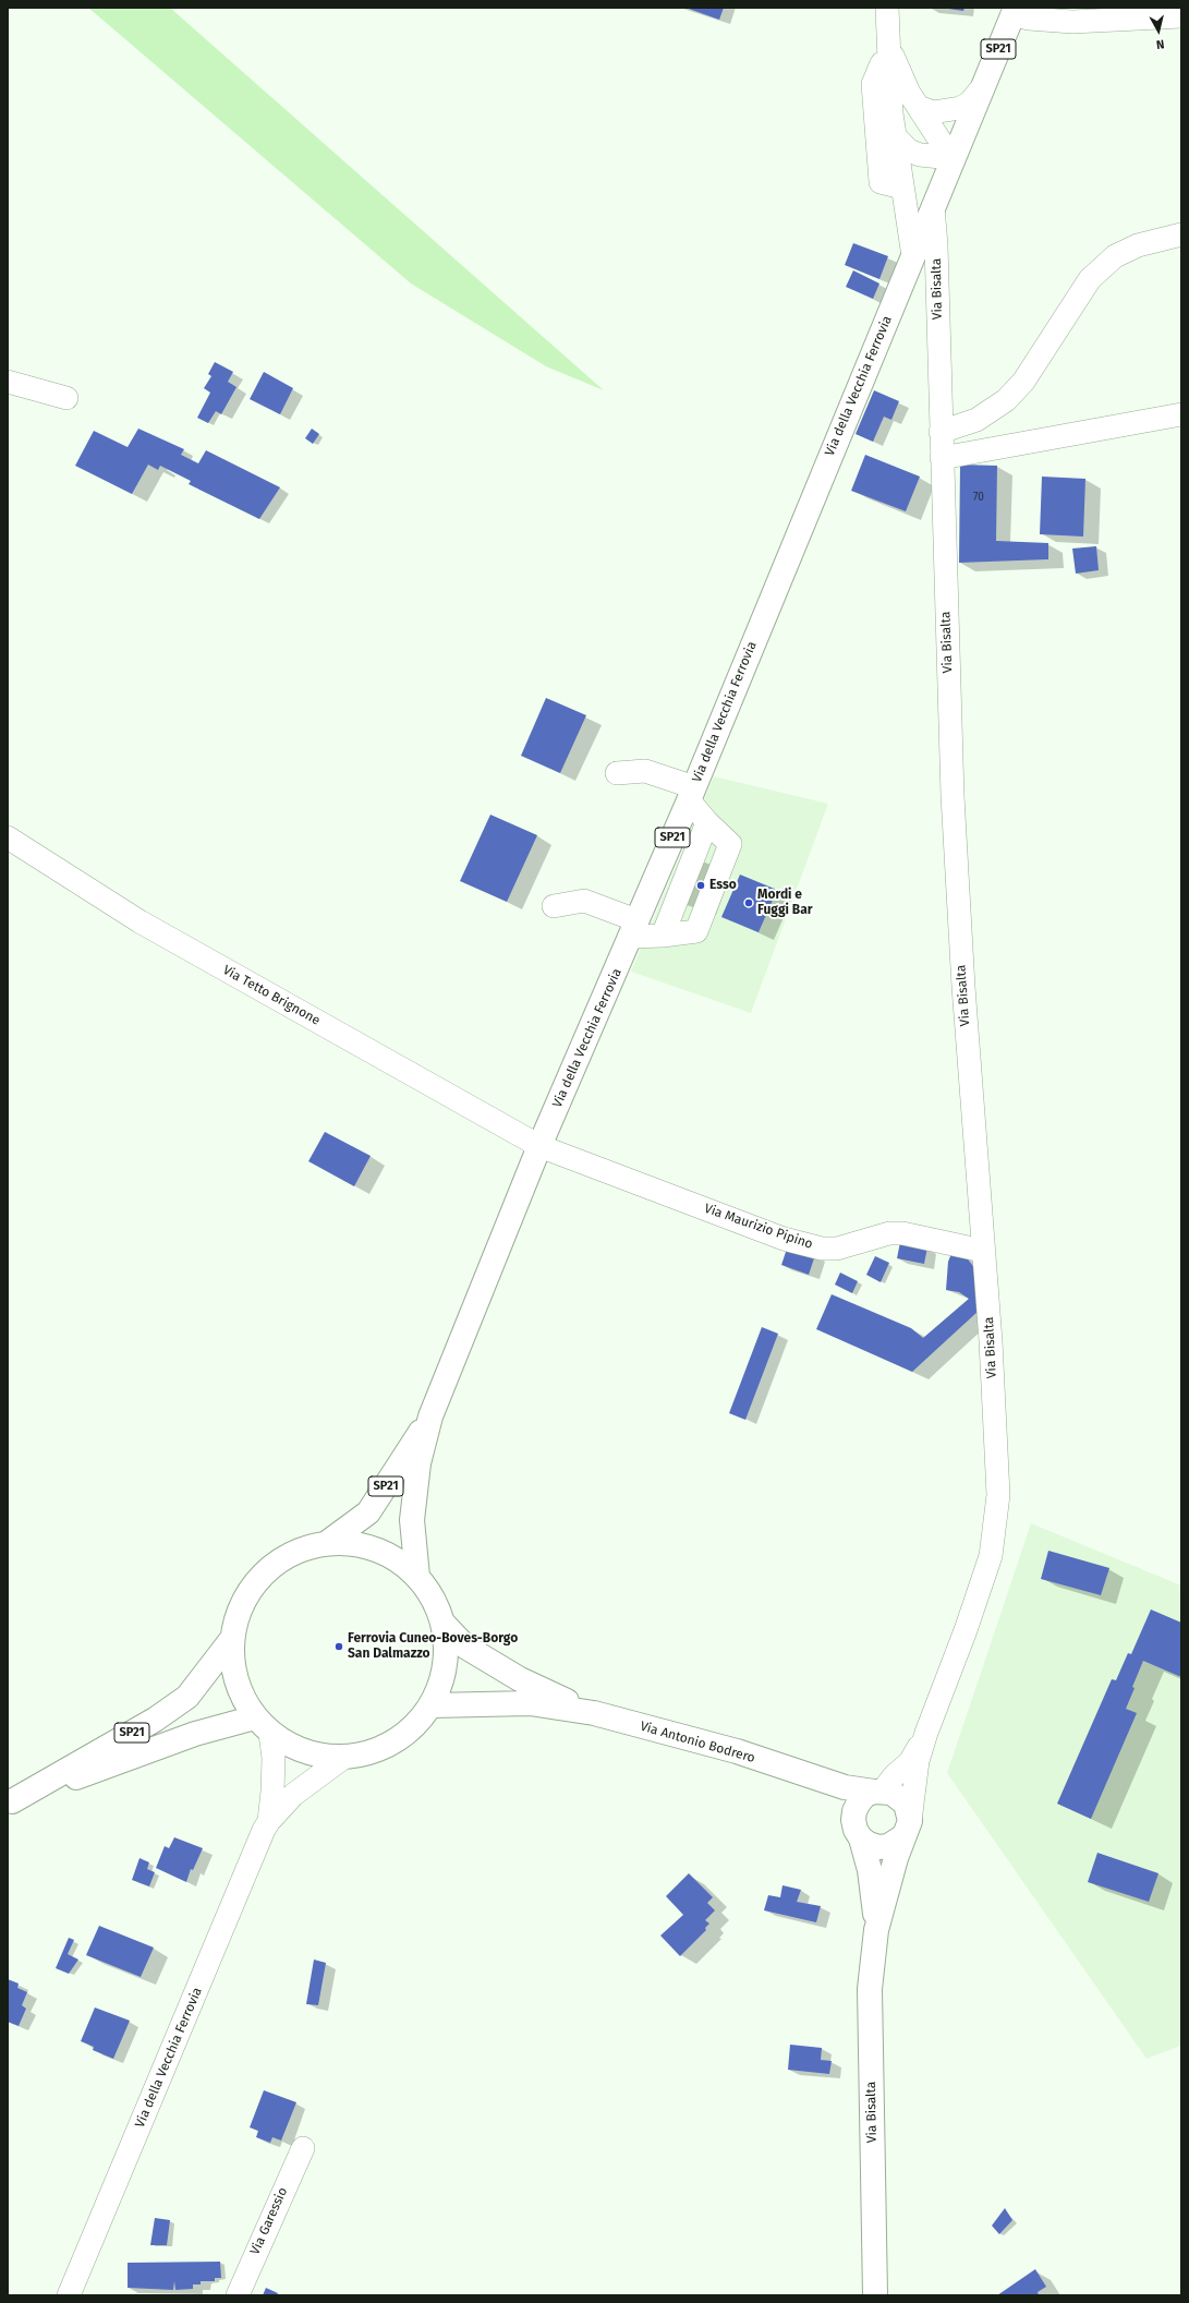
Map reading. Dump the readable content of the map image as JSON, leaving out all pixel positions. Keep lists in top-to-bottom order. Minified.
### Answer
{"streets":{"main road":["SP21","Via Bisalta","Via della Vecchia Ferrovia","Via Antonio Bodrero"],"street":["Via Tetto Brignone","Via Maurizio Pipino","Via Garessio"]},"crossings":[["SP21","Via della Vecchia Ferrovia"],["Via Bisalta","Via della Vecchia Ferrovia"],["Via Bisalta","Via Maurizio Pipino"],["Via Bisalta","Via Antonio Bodrero"],["Via della Vecchia Ferrovia","Via Tetto Brignone"],["Via della Vecchia Ferrovia","Via Maurizio Pipino"],["Via Tetto Brignone","Via Maurizio Pipino"]],"places":["Esso","Mordi e Fuggi Bar","Ferrovia Cuneo-Boves-Borgo San Dalmazzo"],"house_numbers":["70"],"north":"bottom"}
